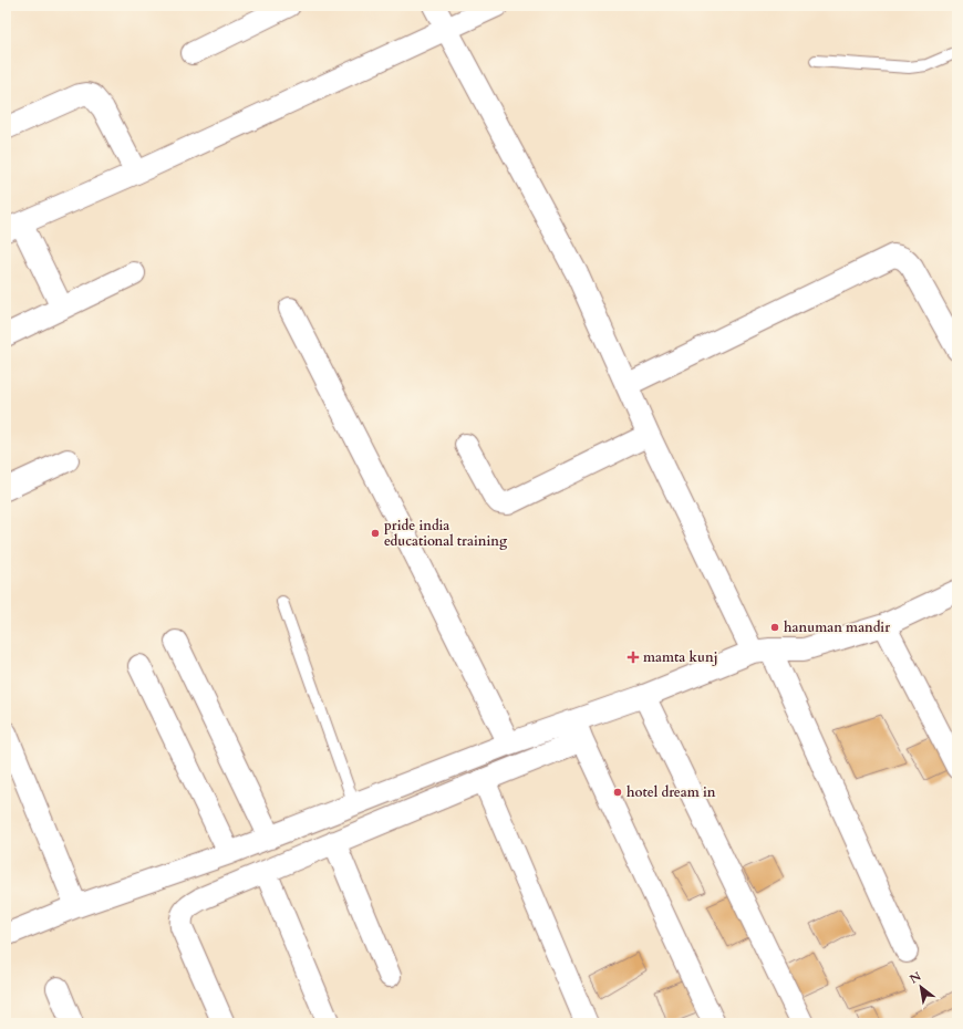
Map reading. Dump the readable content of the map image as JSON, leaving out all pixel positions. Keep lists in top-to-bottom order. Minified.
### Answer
{"places":{"other":["pride india educational training","hanuman mandir","hotel dream in"],"health":["mamta kunj"]},"north":"top left"}
